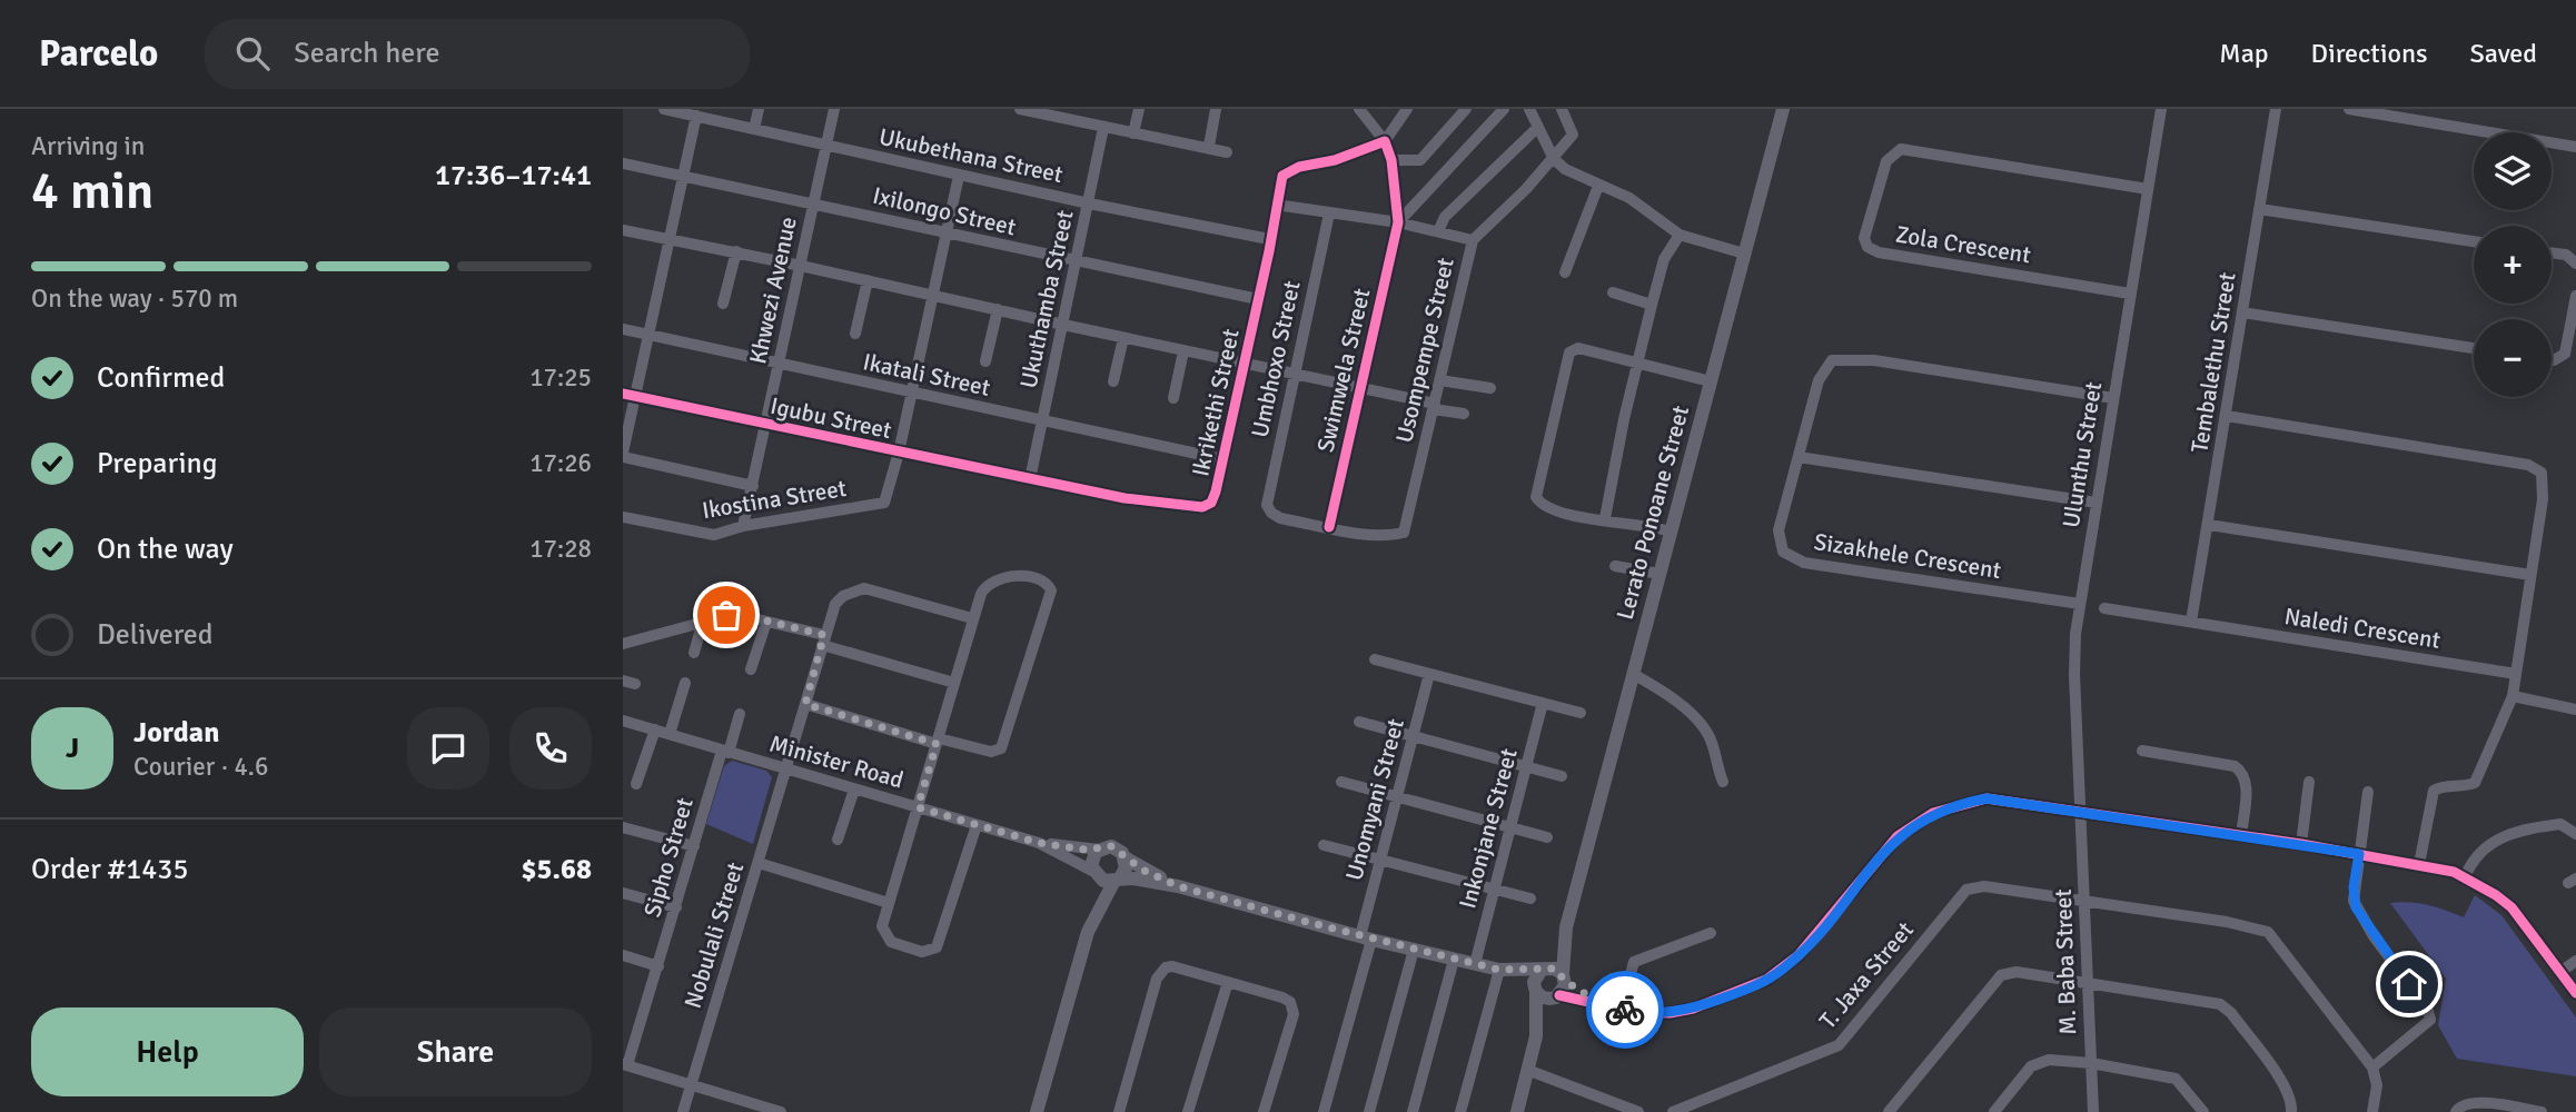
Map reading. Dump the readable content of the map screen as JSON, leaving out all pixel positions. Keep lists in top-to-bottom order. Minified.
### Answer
{"streets":{"street":["Ukubethana Street","Ixilongo Street","Zola Crescent","Khwezi Avenue","Ukuthamba Street","Usompempe Street","Umbhoxo Street","Tembalethu Street","Swimwela Street","Ikatali Street","Ikrikethi Street","Igubu Street","Ulunthu Street","Ikostina Street","Lerato Ponoane Street","Sizakhele Crescent","Naledi Crescent","Minister Road","Unomyani Street","Inkonjane Street","Sipho Street","Nobulali Street","M. Baba Street","T. Jaxa Street"]},"crossings":[["Ukubethana Street","Khwezi Avenue"],["Ukubethana Street","Ukuthamba Street"],["Ukubethana Street","Ikrikethi Street"],["Ixilongo Street","Khwezi Avenue"],["Ixilongo Street","Ukuthamba Street"],["Ixilongo Street","Ikrikethi Street"],["Zola Crescent","Ulunthu Street"],["Khwezi Avenue","Ikatali Street"],["Khwezi Avenue","Igubu Street"],["Khwezi Avenue","Ikostina Street"],["Ukuthamba Street","Ikatali Street"],["Ukuthamba Street","Ikrikethi Street"],["Ukuthamba Street","Igubu Street"],["Usompempe Street","Umbhoxo Street"],["Usompempe Street","Swimwela Street"],["Usompempe Street","Ikrikethi Street"],["Tembalethu Street","Naledi Crescent"],["Ikatali Street","Ikrikethi Street"],["Ikrikethi Street","Igubu Street"],["Igubu Street","Ikostina Street"],["Ulunthu Street","Sizakhele Crescent"],["Ulunthu Street","M. Baba Street"],["Minister Road","Sipho Street"],["Minister Road","Nobulali Street"],["M. Baba Street","T. Jaxa Street"]],"page":{"header":"Parcelo","search":"Search here","nav":["Map","Directions","Saved"],"heading":["4 min","Arriving in","17:36–17:41"],"panel":["Jordan","Courier · 4.6","Order #1435","$5.68"],"map_buttons":["+","−"],"bar":"On the way · 570 m","list":[["Confirmed","17:25"],["Preparing","17:26"],["On the way","17:28"],"Delivered"],"round":"J","buttons":["Help","Share"]}}
